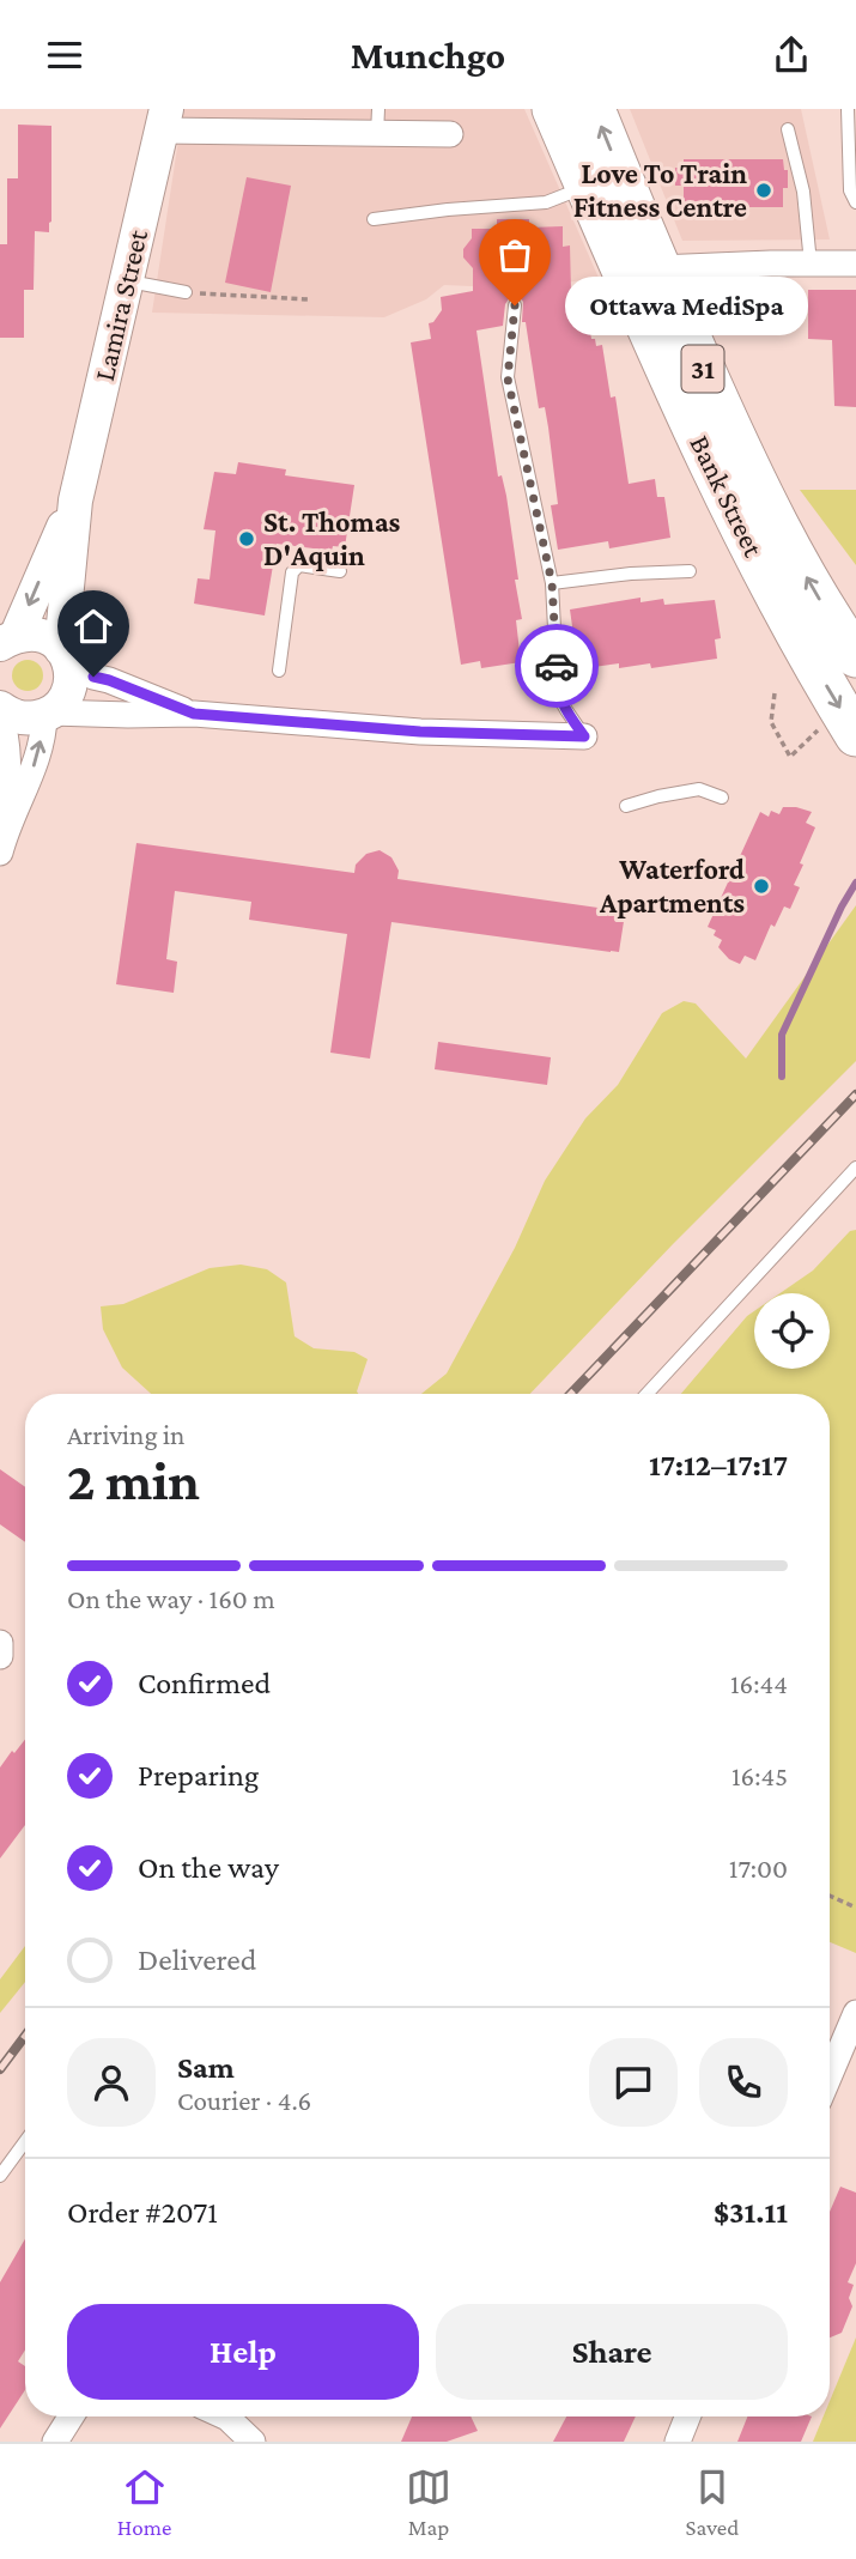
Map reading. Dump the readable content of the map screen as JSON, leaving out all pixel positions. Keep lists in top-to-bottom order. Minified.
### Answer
{"streets":{"main road":["31","Bank Street"],"street":["Lamira Street"]},"places":["Love To Train Fitness Centre","Ottawa MediSpa","St. Thomas D'Aquin","Waterford Apartments"],"page":{"header":"Munchgo","bubble":"Ottawa MediSpa","heading":["2 min","Arriving in","17:12–17:17"],"panel":["Sam","Courier · 4.6","Order #2071","$31.11"],"bar":"On the way · 160 m","list":[["Confirmed","16:44"],["Preparing","16:45"],["On the way","17:00"],"Delivered"],"buttons":["Help","Share"],"tabs":["Home","Map","Saved"]}}
